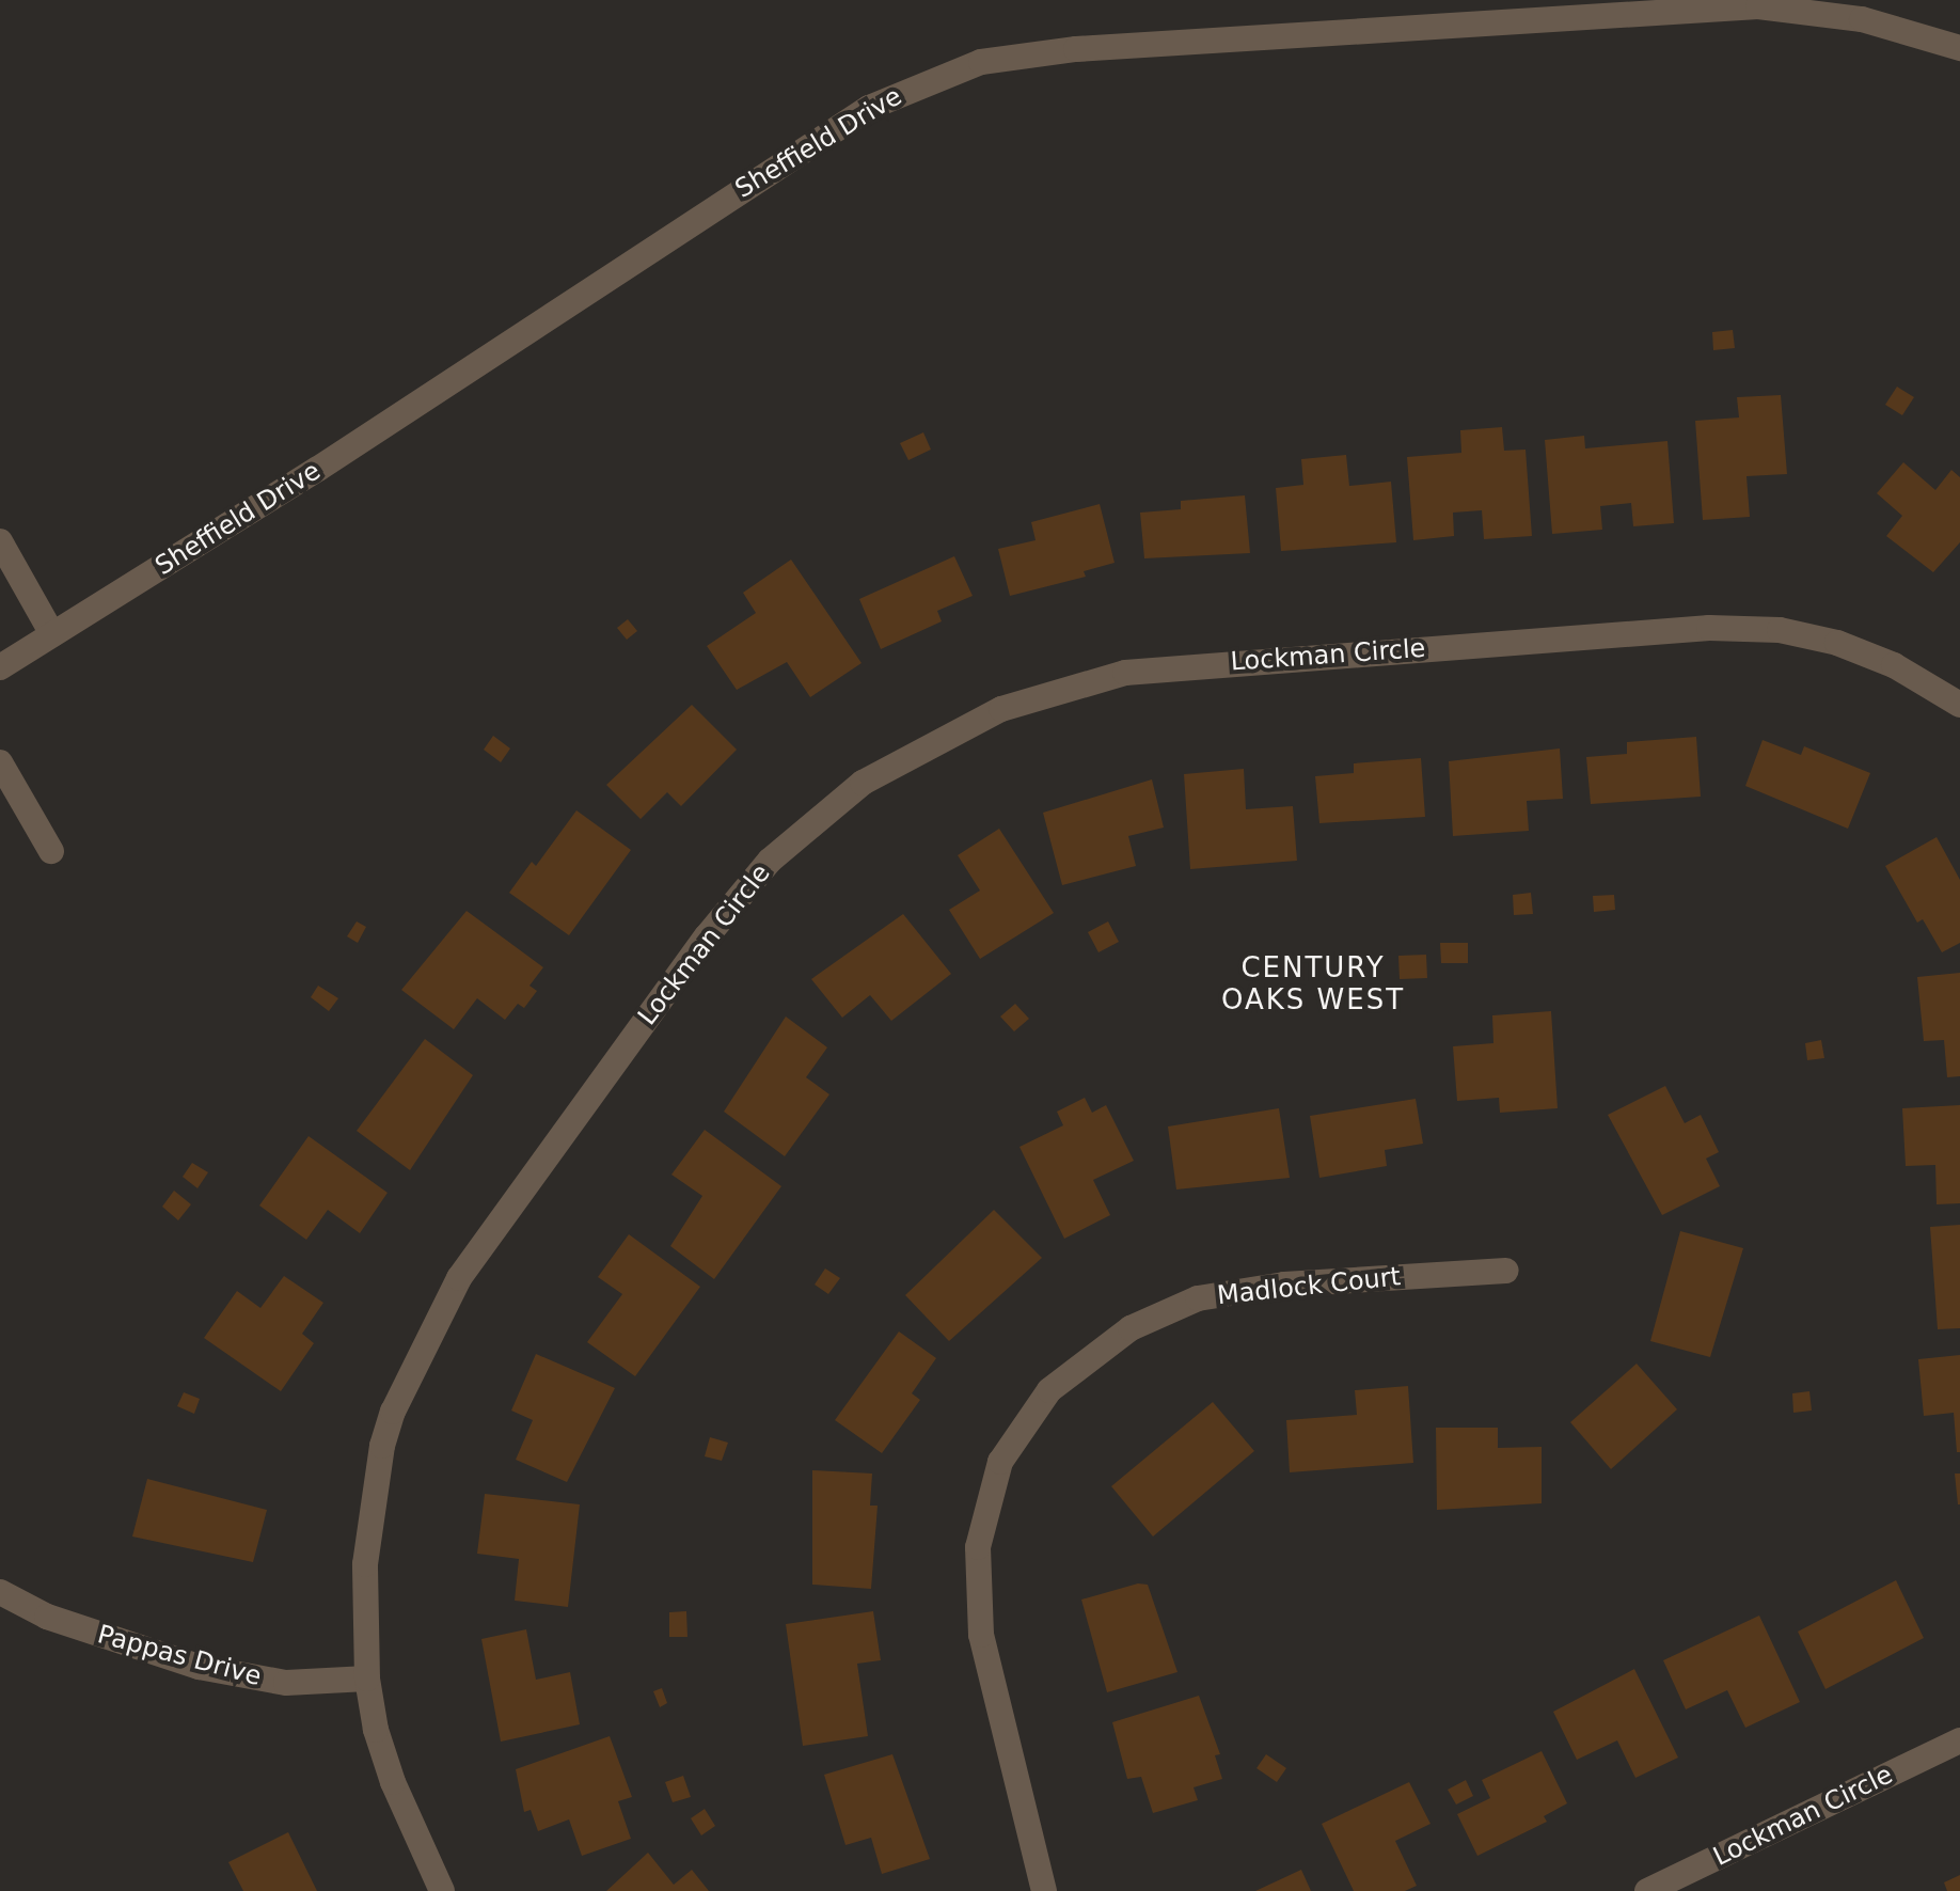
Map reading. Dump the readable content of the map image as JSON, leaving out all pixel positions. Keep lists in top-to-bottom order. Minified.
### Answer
{"streets":{"street":["Sheffield Drive","Lockman Circle","Madlock Court","Pappas Drive"]},"crossings":[["Lockman Circle","Pappas Drive"]],"districts":["CENTURY OAKS WEST"]}
